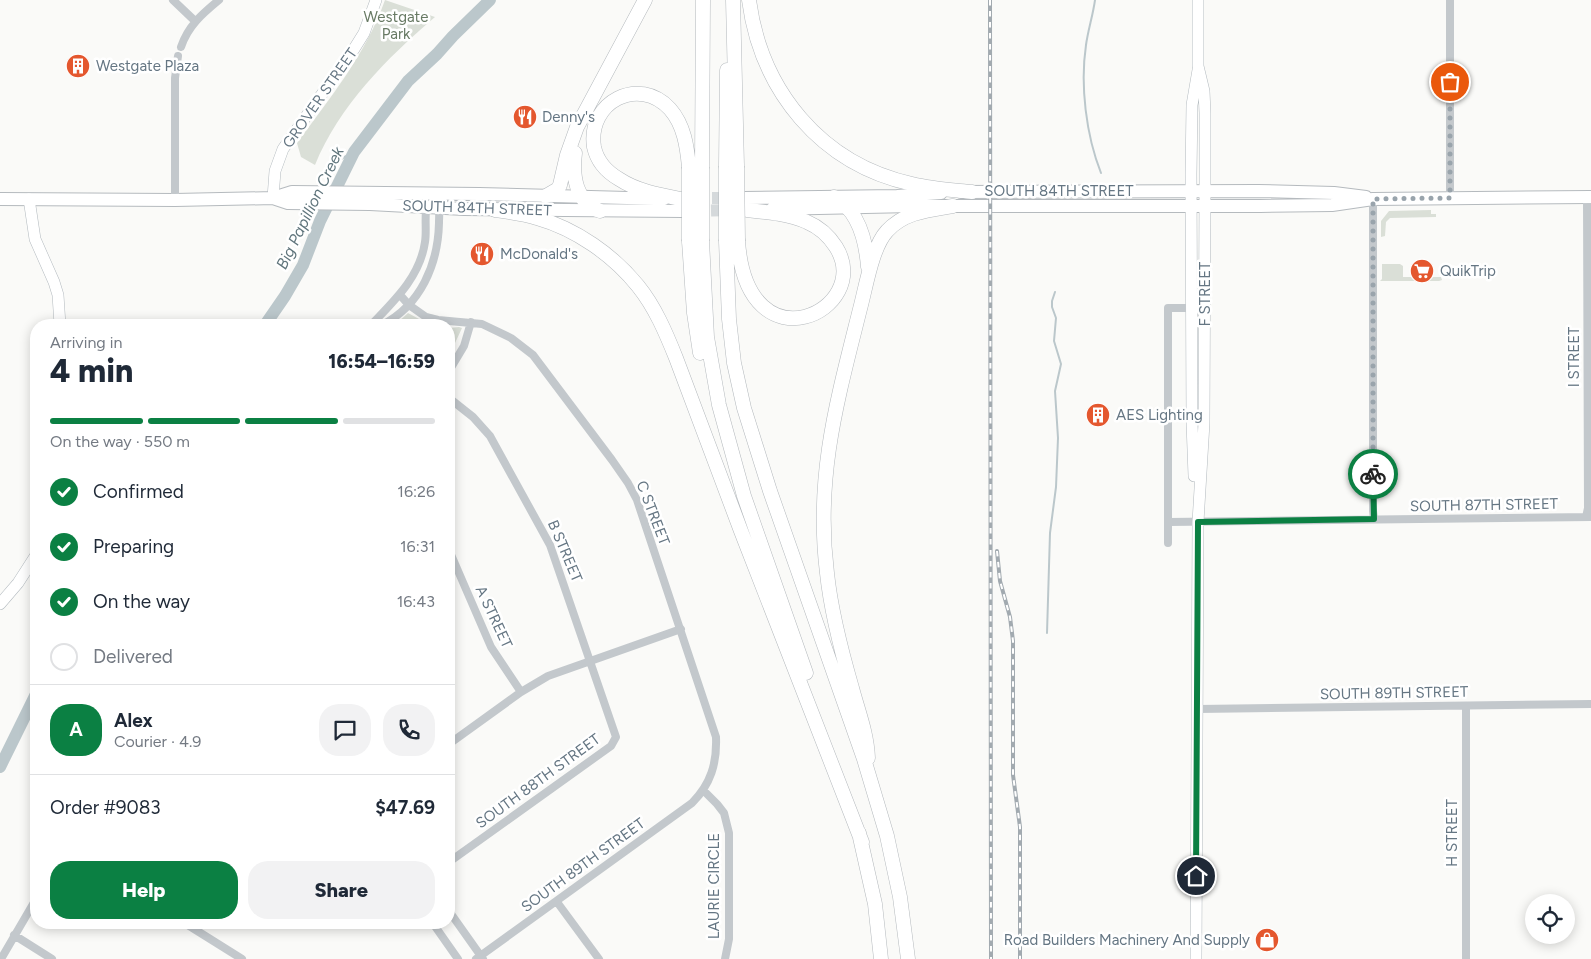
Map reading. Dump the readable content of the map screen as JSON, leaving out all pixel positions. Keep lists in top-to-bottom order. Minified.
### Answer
{"streets":{"main road":["SOUTH 84TH STREET"],"street":["GROVER STREET","F STREET","I STREET","SOUTH 87TH STREET","C STREET","B STREET","A STREET","SOUTH 89TH STREET","SOUTH 88TH STREET","H STREET","LAURIE CIRCLE"]},"crossings":[["GROVER STREET","SOUTH 84TH STREET"],["SOUTH 84TH STREET","F STREET"],["SOUTH 84TH STREET","I STREET"],["F STREET","SOUTH 87TH STREET"],["F STREET","SOUTH 89TH STREET"],["I STREET","SOUTH 87TH STREET"],["C STREET","SOUTH 89TH STREET"],["C STREET","LAURIE CIRCLE"],["B STREET","SOUTH 88TH STREET"],["SOUTH 89TH STREET","H STREET"],["SOUTH 89TH STREET","LAURIE CIRCLE"]],"water":["Big Papillion Creek"],"parks":["Westgate Park"],"places":{"building":["Westgate Plaza","AES Lighting"],"restaurant":["Denny's","McDonald's"],"supermarket":["QuikTrip"],"shop":["Road Builders Machinery And Supply"]},"page":{"heading":["4 min","Arriving in","16:54–16:59"],"panel":["Alex","Courier · 4.9","Order #9083","$47.69"],"bar":"On the way · 550 m","list":[["Confirmed","16:26"],["Preparing","16:31"],["On the way","16:43"],"Delivered"],"round":"A","buttons":["Help","Share"]}}
